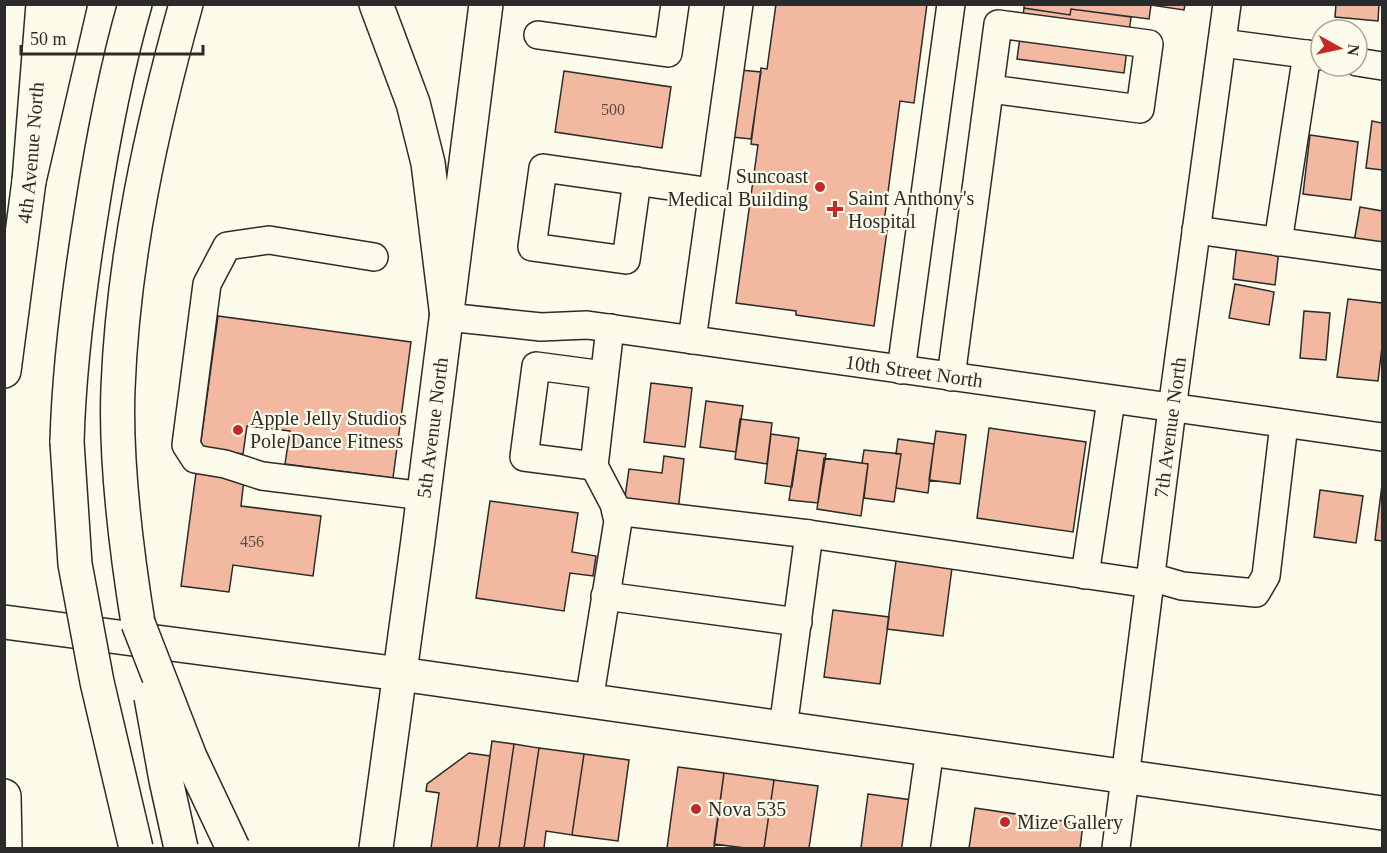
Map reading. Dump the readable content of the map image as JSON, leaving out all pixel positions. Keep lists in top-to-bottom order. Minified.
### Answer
{"streets":{"main road":["4th Avenue North","5th Avenue North"],"street":["10th Street North","7th Avenue North"]},"crossings":[["10th Street North","7th Avenue North"],["10th Street North","5th Avenue North"]],"places":{"other":["Suncoast Medical Building","Apple Jelly Studios Pole Dance Fitness","Nova 535","Mize Gallery"],"health":["Saint Anthony's Hospital"]},"house_numbers":["500","456"],"scale_bar":"50 m","north":"right"}
